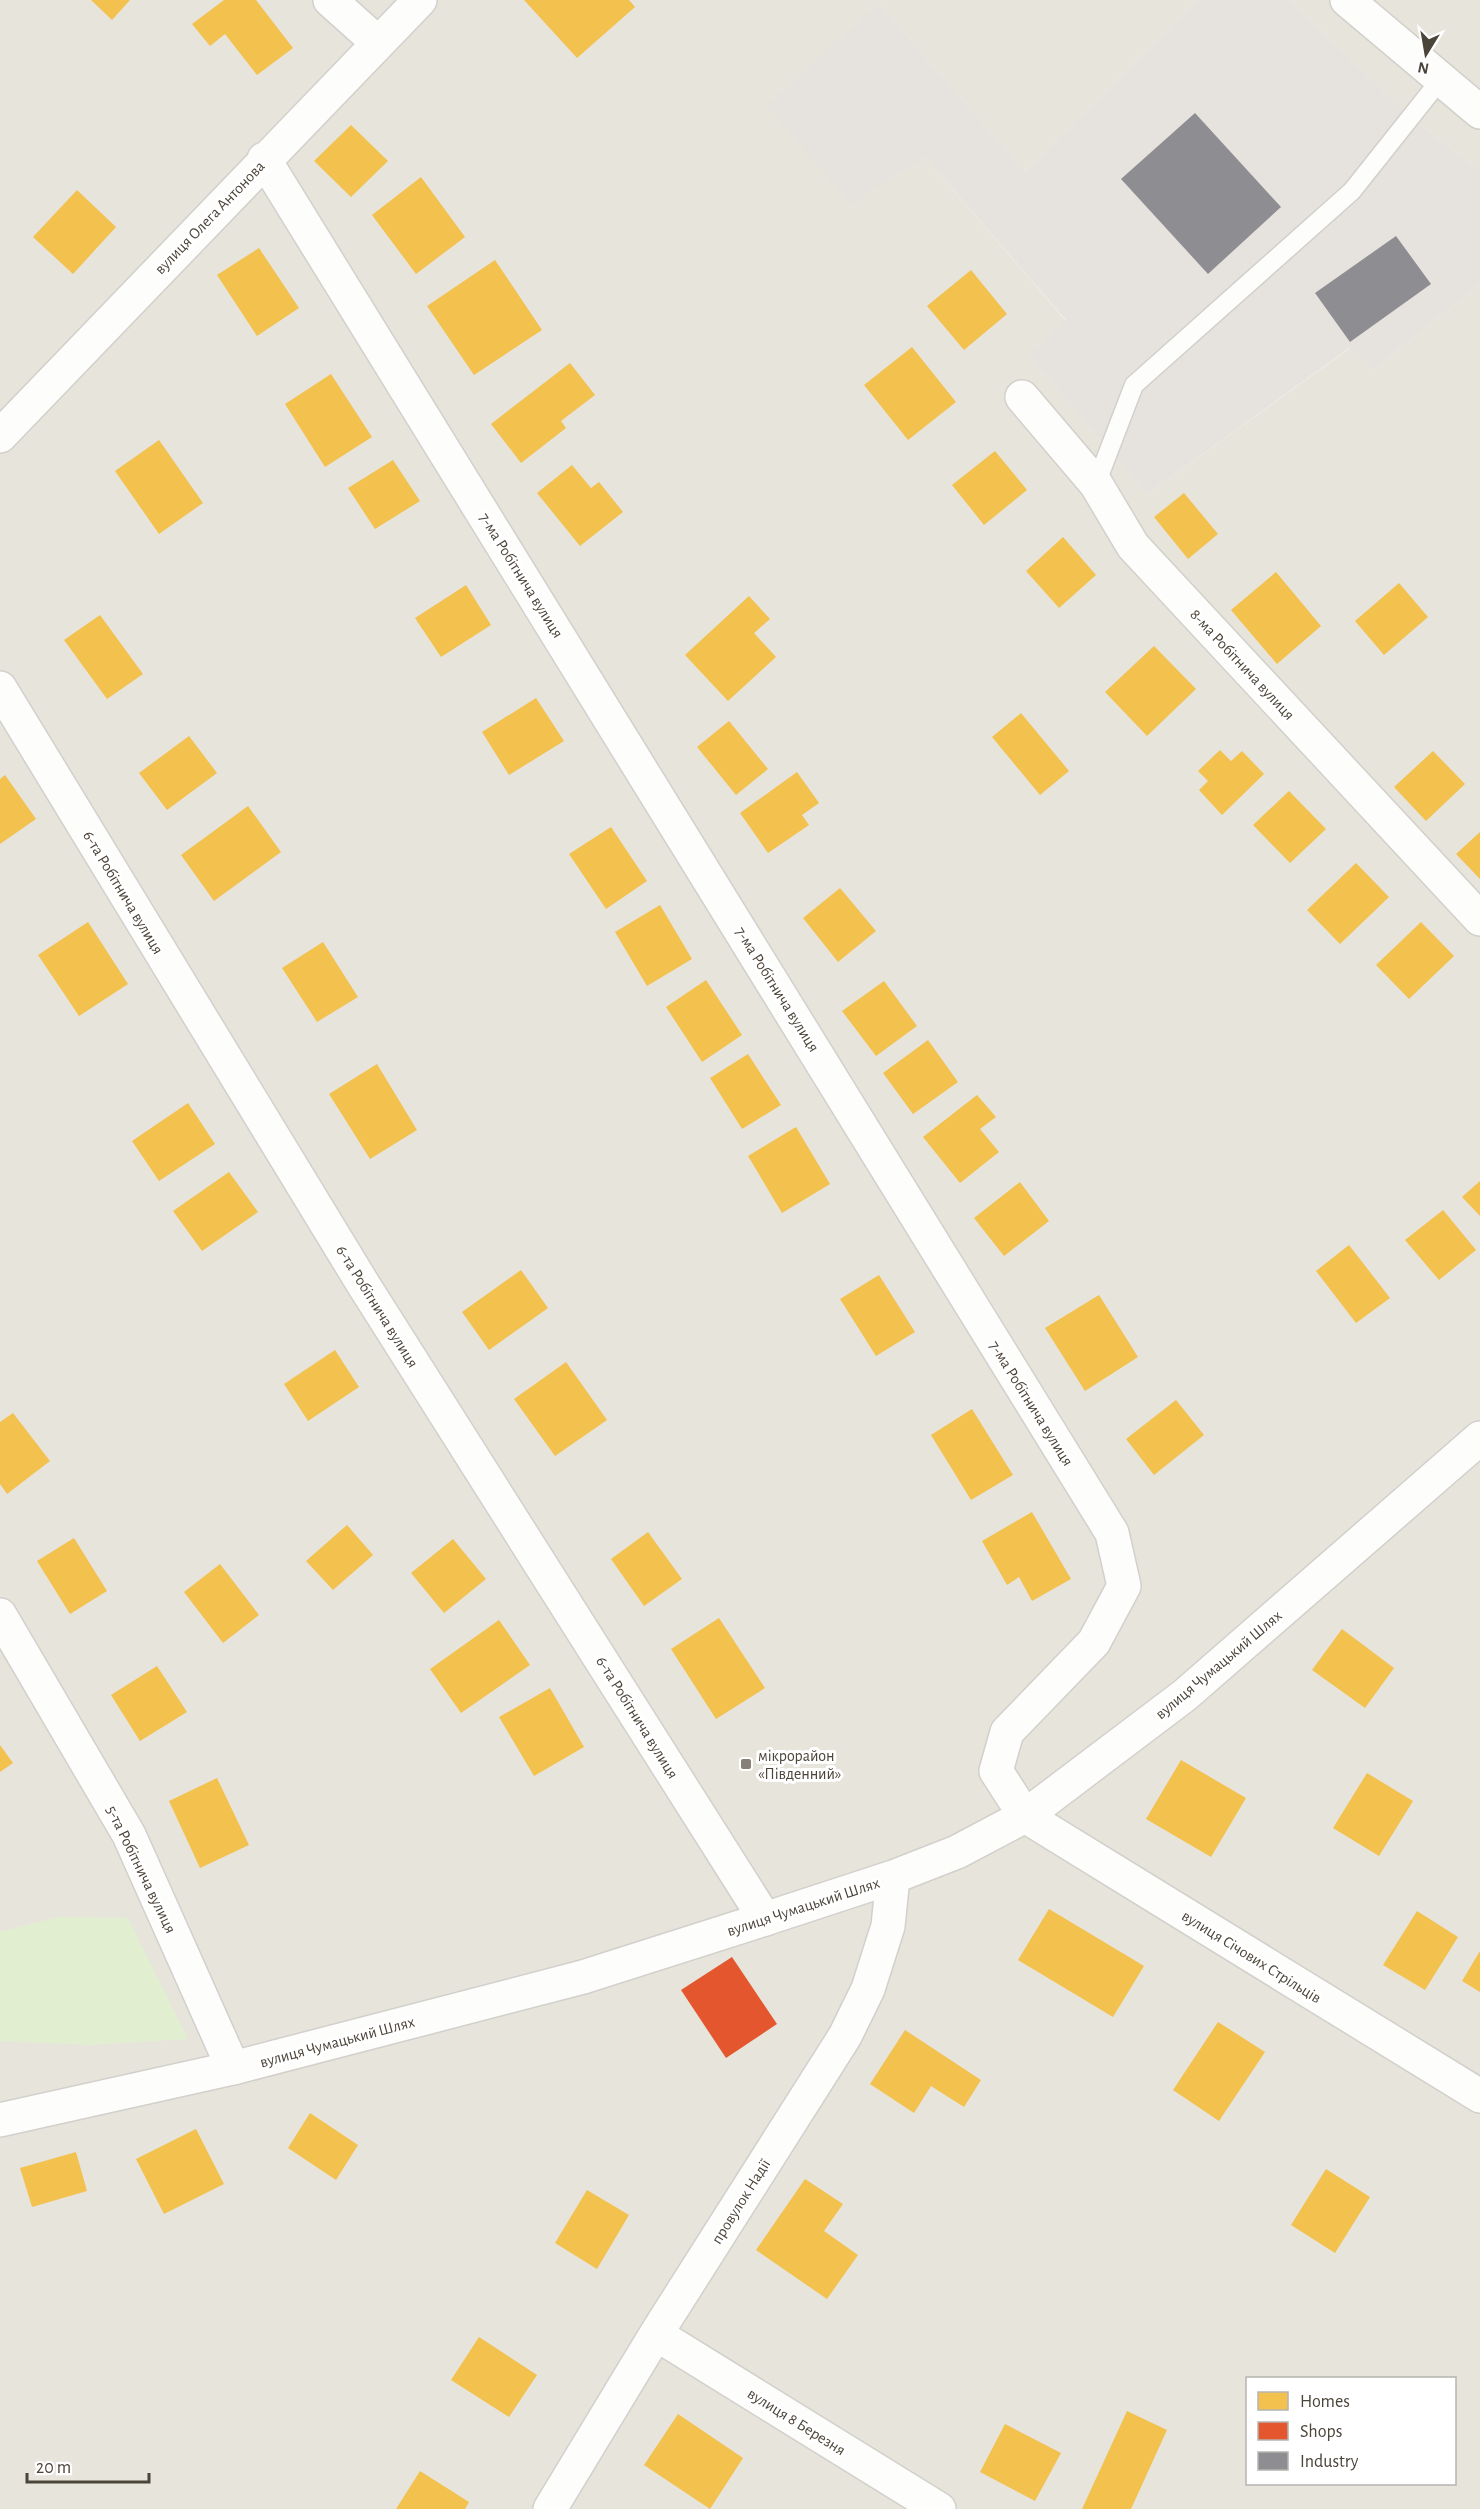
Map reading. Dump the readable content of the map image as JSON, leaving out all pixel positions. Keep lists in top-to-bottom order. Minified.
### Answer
{"streets":{"street":["вулиця Олега Антонова","7-ма Робітнича вулиця","8-ма Робітнича вулиця","6-та Робітнича вулиця","вулиця Чумацький Шлях","5-та Робітнича вулиця","вулиця Січових Стрільців","провулок Надії","вулиця 8 Березня"]},"crossings":[["вулиця Олега Антонова","7-ма Робітнича вулиця"],["7-ма Робітнича вулиця","вулиця Чумацький Шлях"],["7-ма Робітнича вулиця","вулиця Січових Стрільців"],["6-та Робітнича вулиця","вулиця Чумацький Шлях"],["вулиця Чумацький Шлях","5-та Робітнича вулиця"],["вулиця Чумацький Шлях","вулиця Січових Стрільців"],["вулиця Чумацький Шлях","провулок Надії"],["провулок Надії","вулиця 8 Березня"]],"places":{"transit":["мікрорайон «Південний»"]},"legend":["Homes","Shops","Industry"],"scale_bar":"20 m","north":"bottom"}
